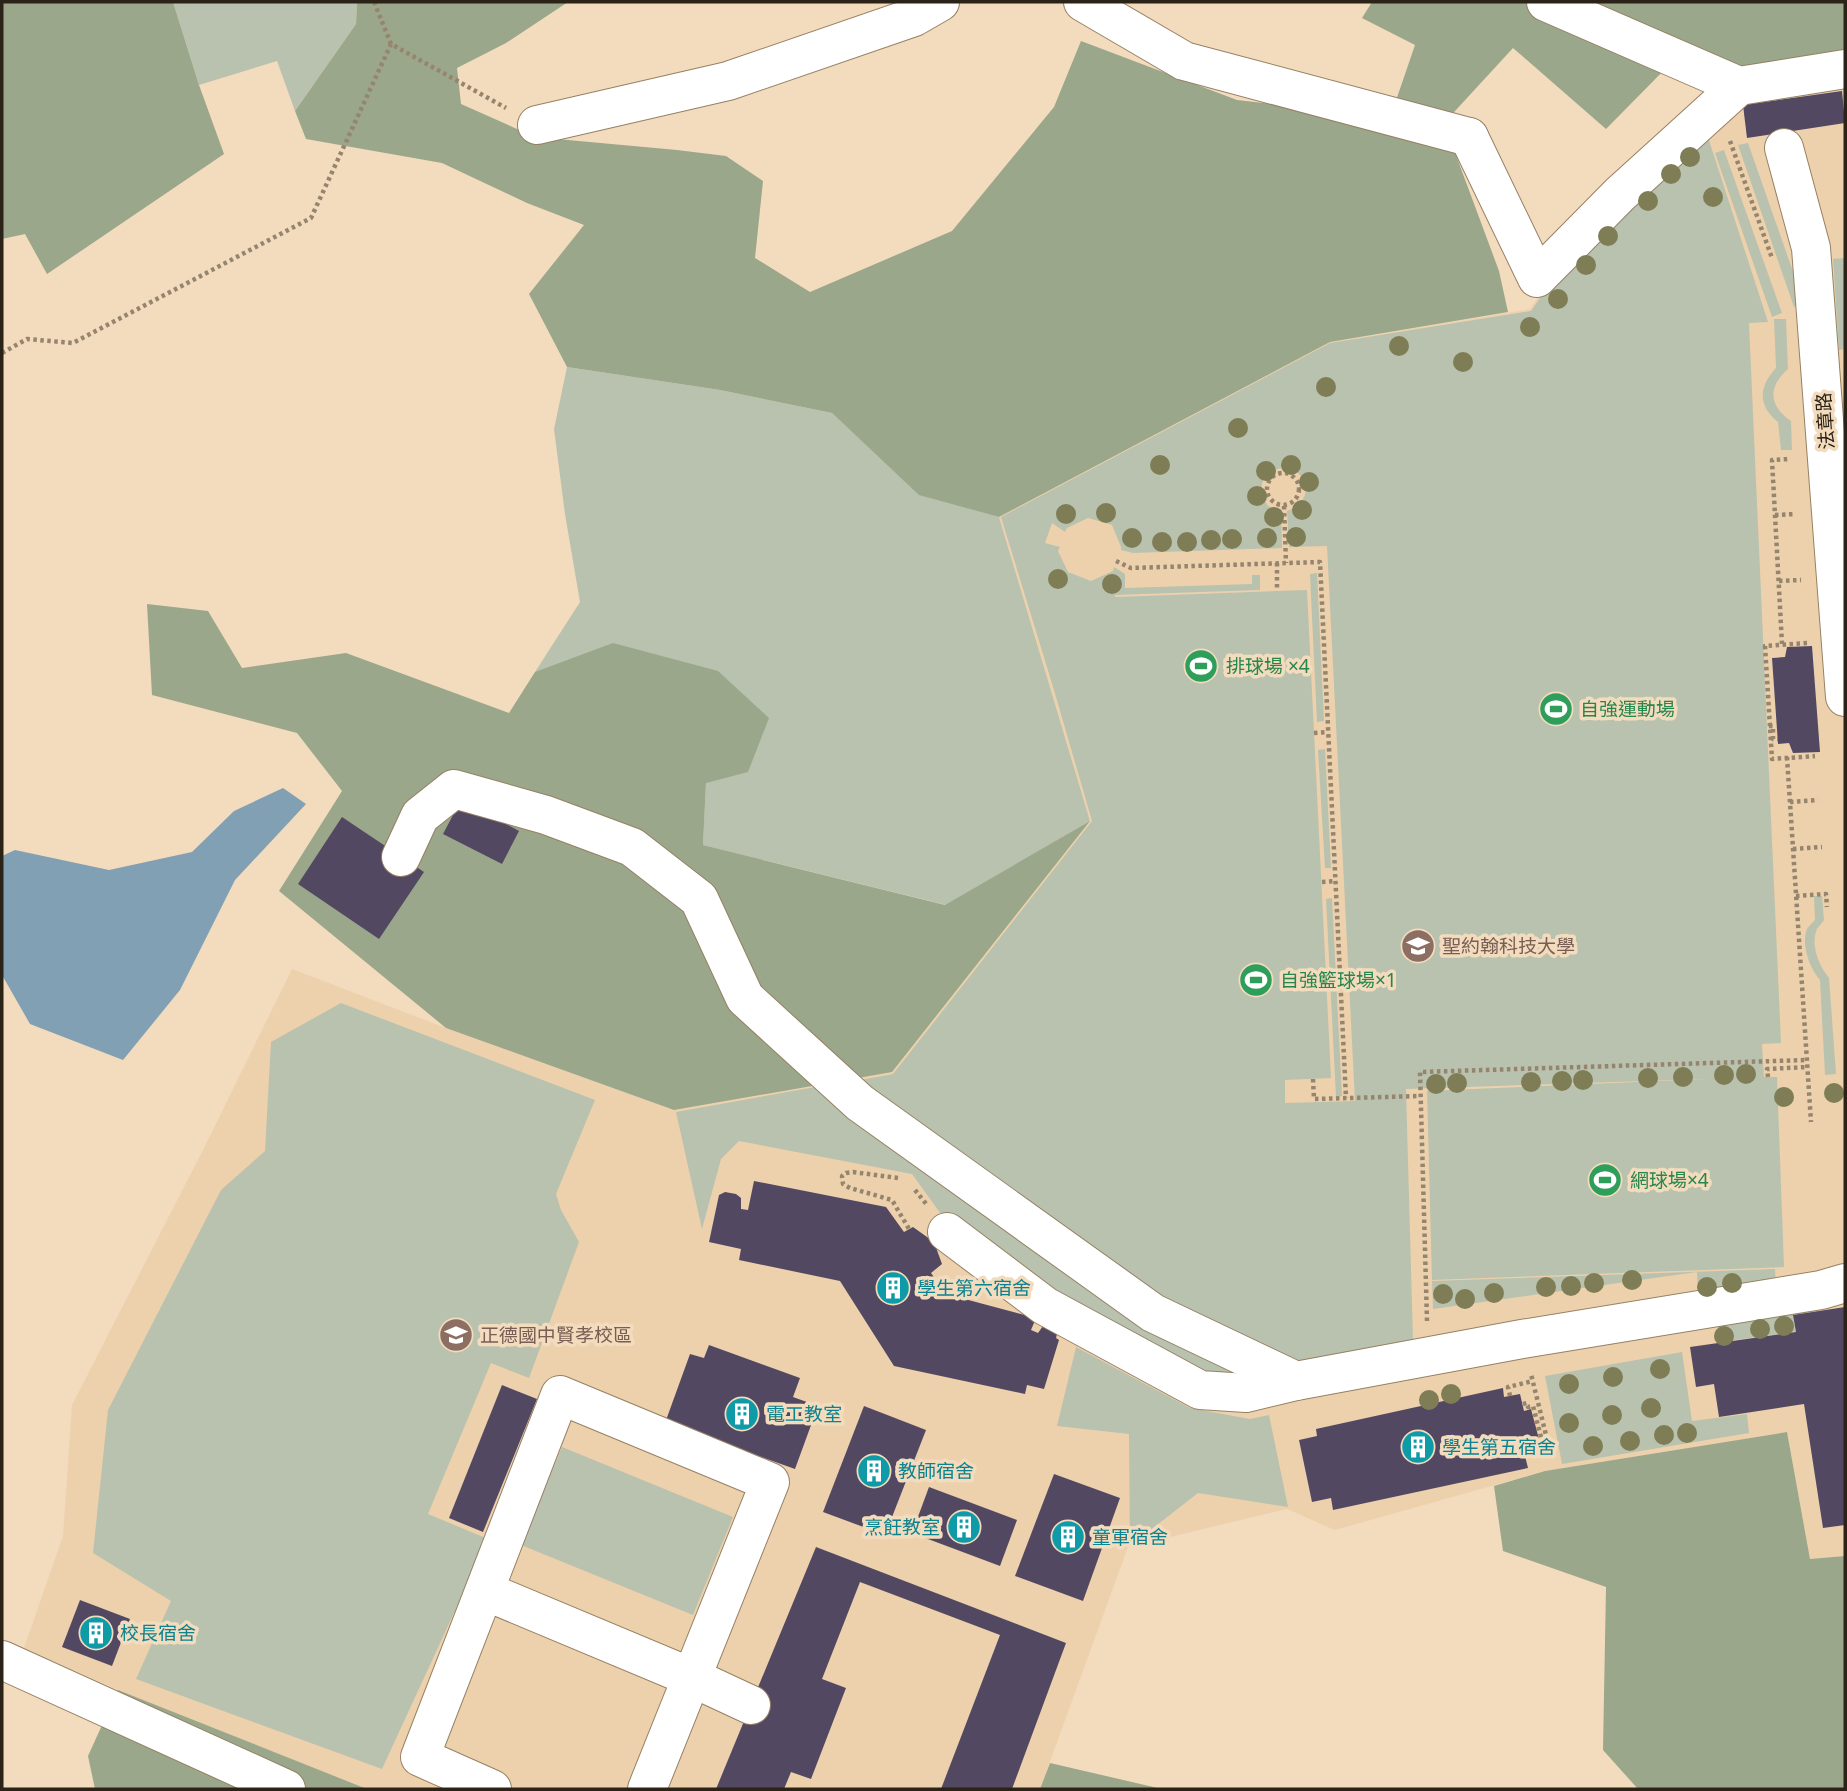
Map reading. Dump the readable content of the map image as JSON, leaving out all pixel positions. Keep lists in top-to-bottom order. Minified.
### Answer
{"streets":{"street":["法章路"]},"places":{"sports":["排球場 ×4","自強運動場","自強籃球場×1","網球場×4"],"school or university":["聖約翰科技大學","正德國中賢孝校區"],"building":["學生第六宿舍","電工教室","學生第五宿舍","教師宿舍","烹飪教室","童軍宿舍","校長宿舍"]}}
